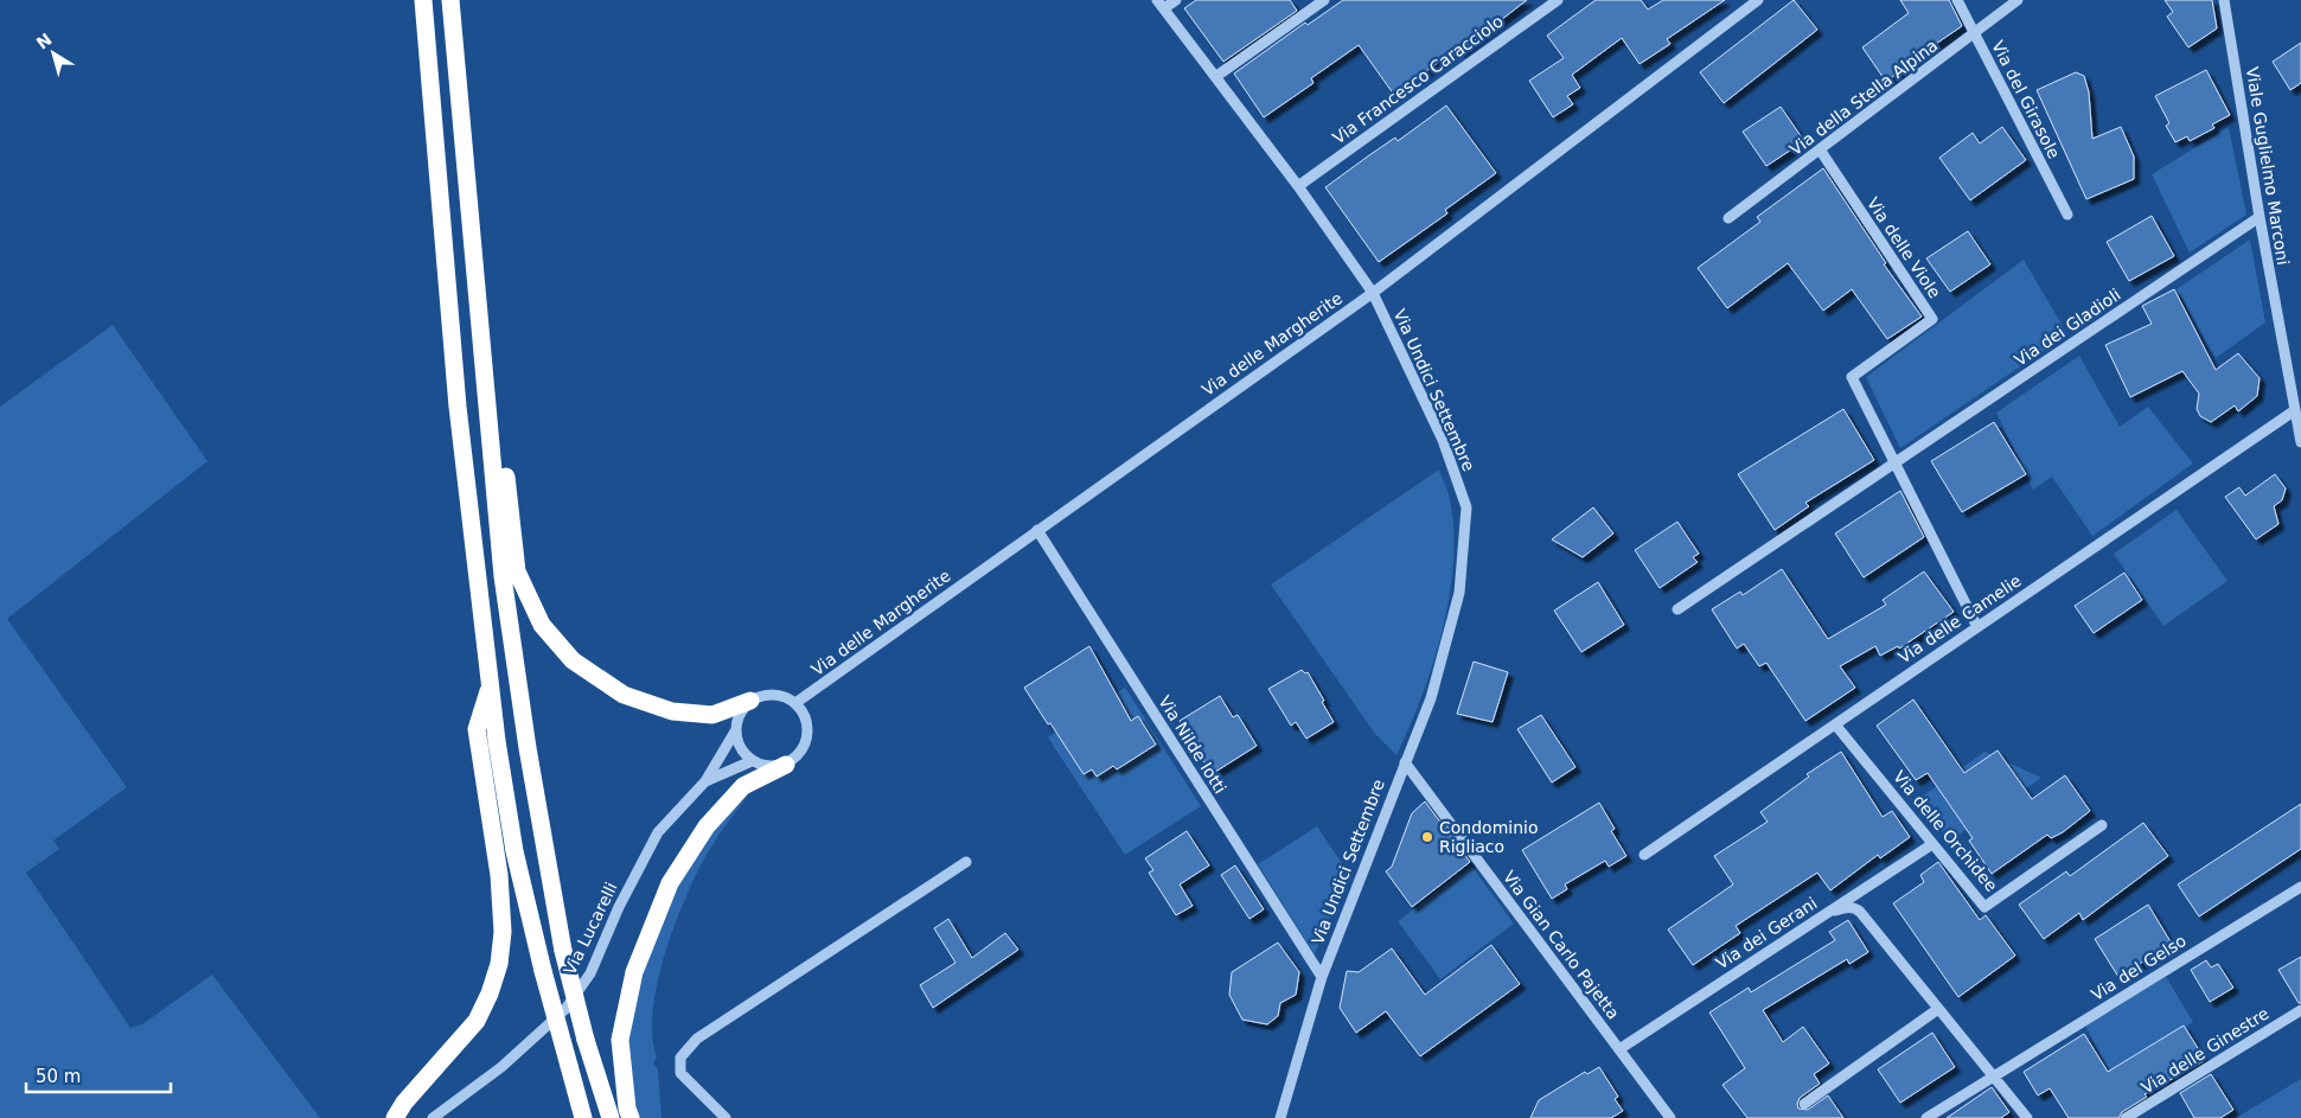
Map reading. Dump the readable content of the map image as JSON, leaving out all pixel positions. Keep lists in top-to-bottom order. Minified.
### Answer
{"streets":{"street":["Via Francesco Caracciolo","Via della Stella Alpina","Via del Girasole","Viale Guglielmo Marconi","Via delle Viole","Via dei Gladioli","Via delle Margherite","Via Undici Settembre","Via delle Camelie","Via Nilde Iotti","Via delle Orchidee","Via Lucarelli","Via dei Gerani","Via Gian Carlo Pajetta","Via del Gelso","Via delle Ginestre"]},"crossings":[["Via Francesco Caracciolo","Via Undici Settembre"],["Via della Stella Alpina","Via del Girasole"],["Via della Stella Alpina","Via delle Viole"],["Viale Guglielmo Marconi","Via dei Gladioli"],["Viale Guglielmo Marconi","Via delle Camelie"],["Via delle Viole","Via dei Gladioli"],["Via delle Margherite","Via Undici Settembre"],["Via delle Margherite","Via Nilde Iotti"],["Via delle Margherite","Via Lucarelli"],["Via Undici Settembre","Via Nilde Iotti"],["Via Undici Settembre","Via Gian Carlo Pajetta"],["Via delle Camelie","Via delle Orchidee"],["Via delle Orchidee","Via dei Gerani"],["Via dei Gerani","Via Gian Carlo Pajetta"]],"places":["Condominio Rigliaco"],"scale_bar":"50 m","north":"top left"}
